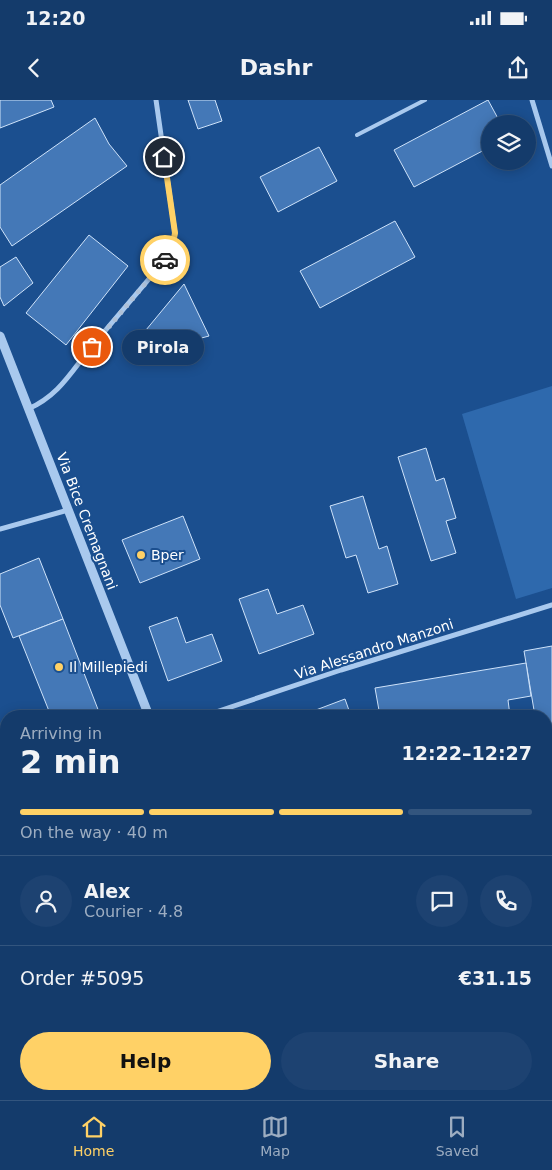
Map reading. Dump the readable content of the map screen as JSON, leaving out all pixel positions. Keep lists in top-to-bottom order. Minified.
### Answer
{"streets":{"street":["Via Bice Cremagnani","Via Alessandro Manzoni"]},"places":["Pirola","Bper","Il Millepiedi"],"page":{"status":"12:20","header":"Dashr","bubble":"Pirola","heading":["2 min","Arriving in","12:22–12:27"],"panel":["Alex","Courier · 4.8","Order #5095","€31.15"],"bar":"On the way · 40 m","buttons":["Help","Share"],"tabs":["Home","Map","Saved"]}}
